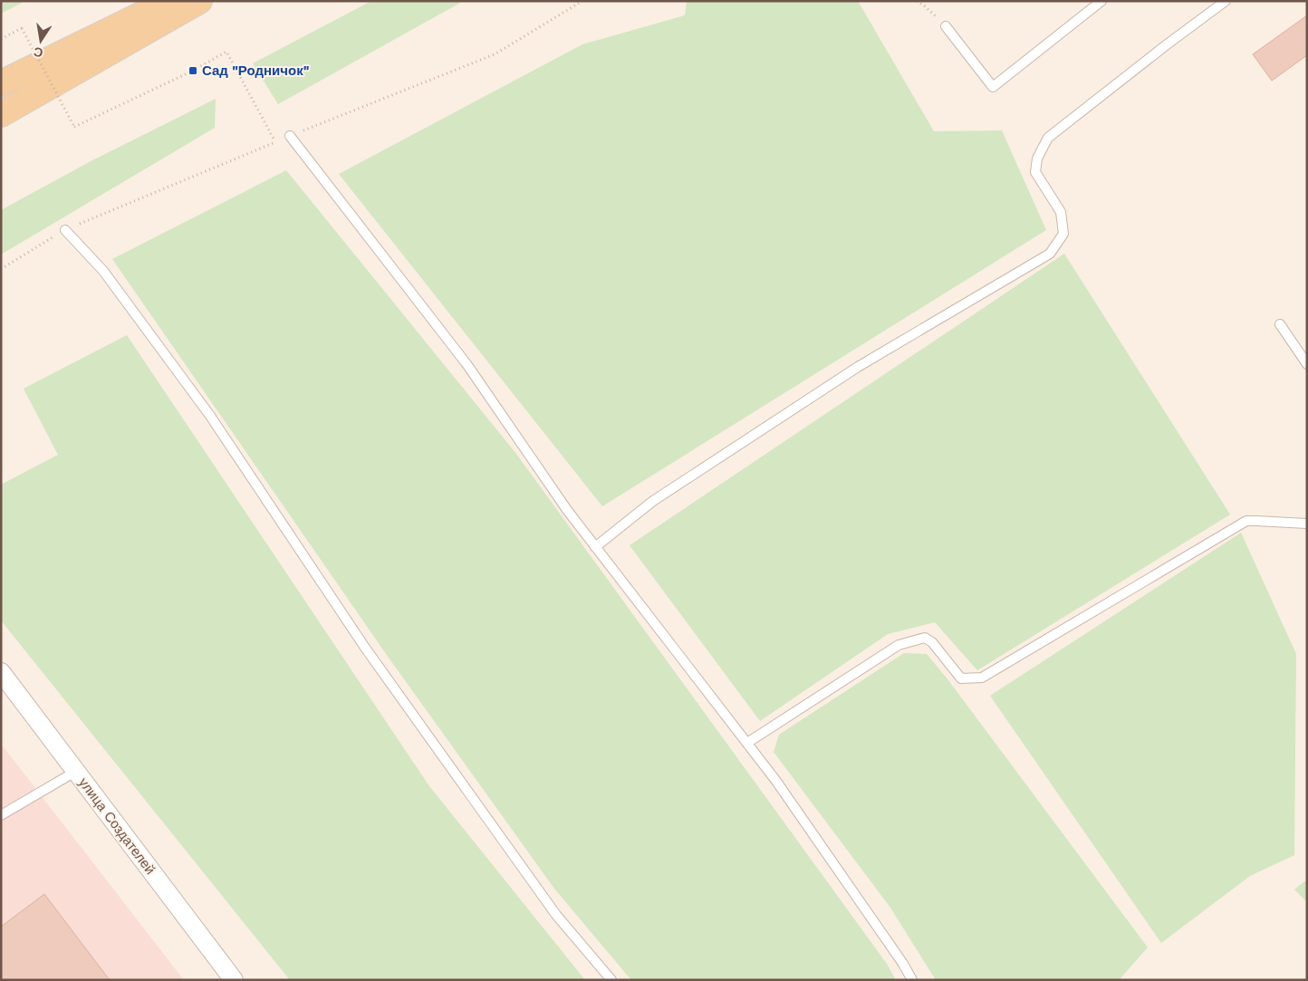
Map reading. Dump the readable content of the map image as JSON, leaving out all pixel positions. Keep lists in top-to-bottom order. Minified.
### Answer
{"streets":{"street":["улица Создателей"]},"places":{"transit":["Сад \"Родничок\""]},"north":"bottom"}
